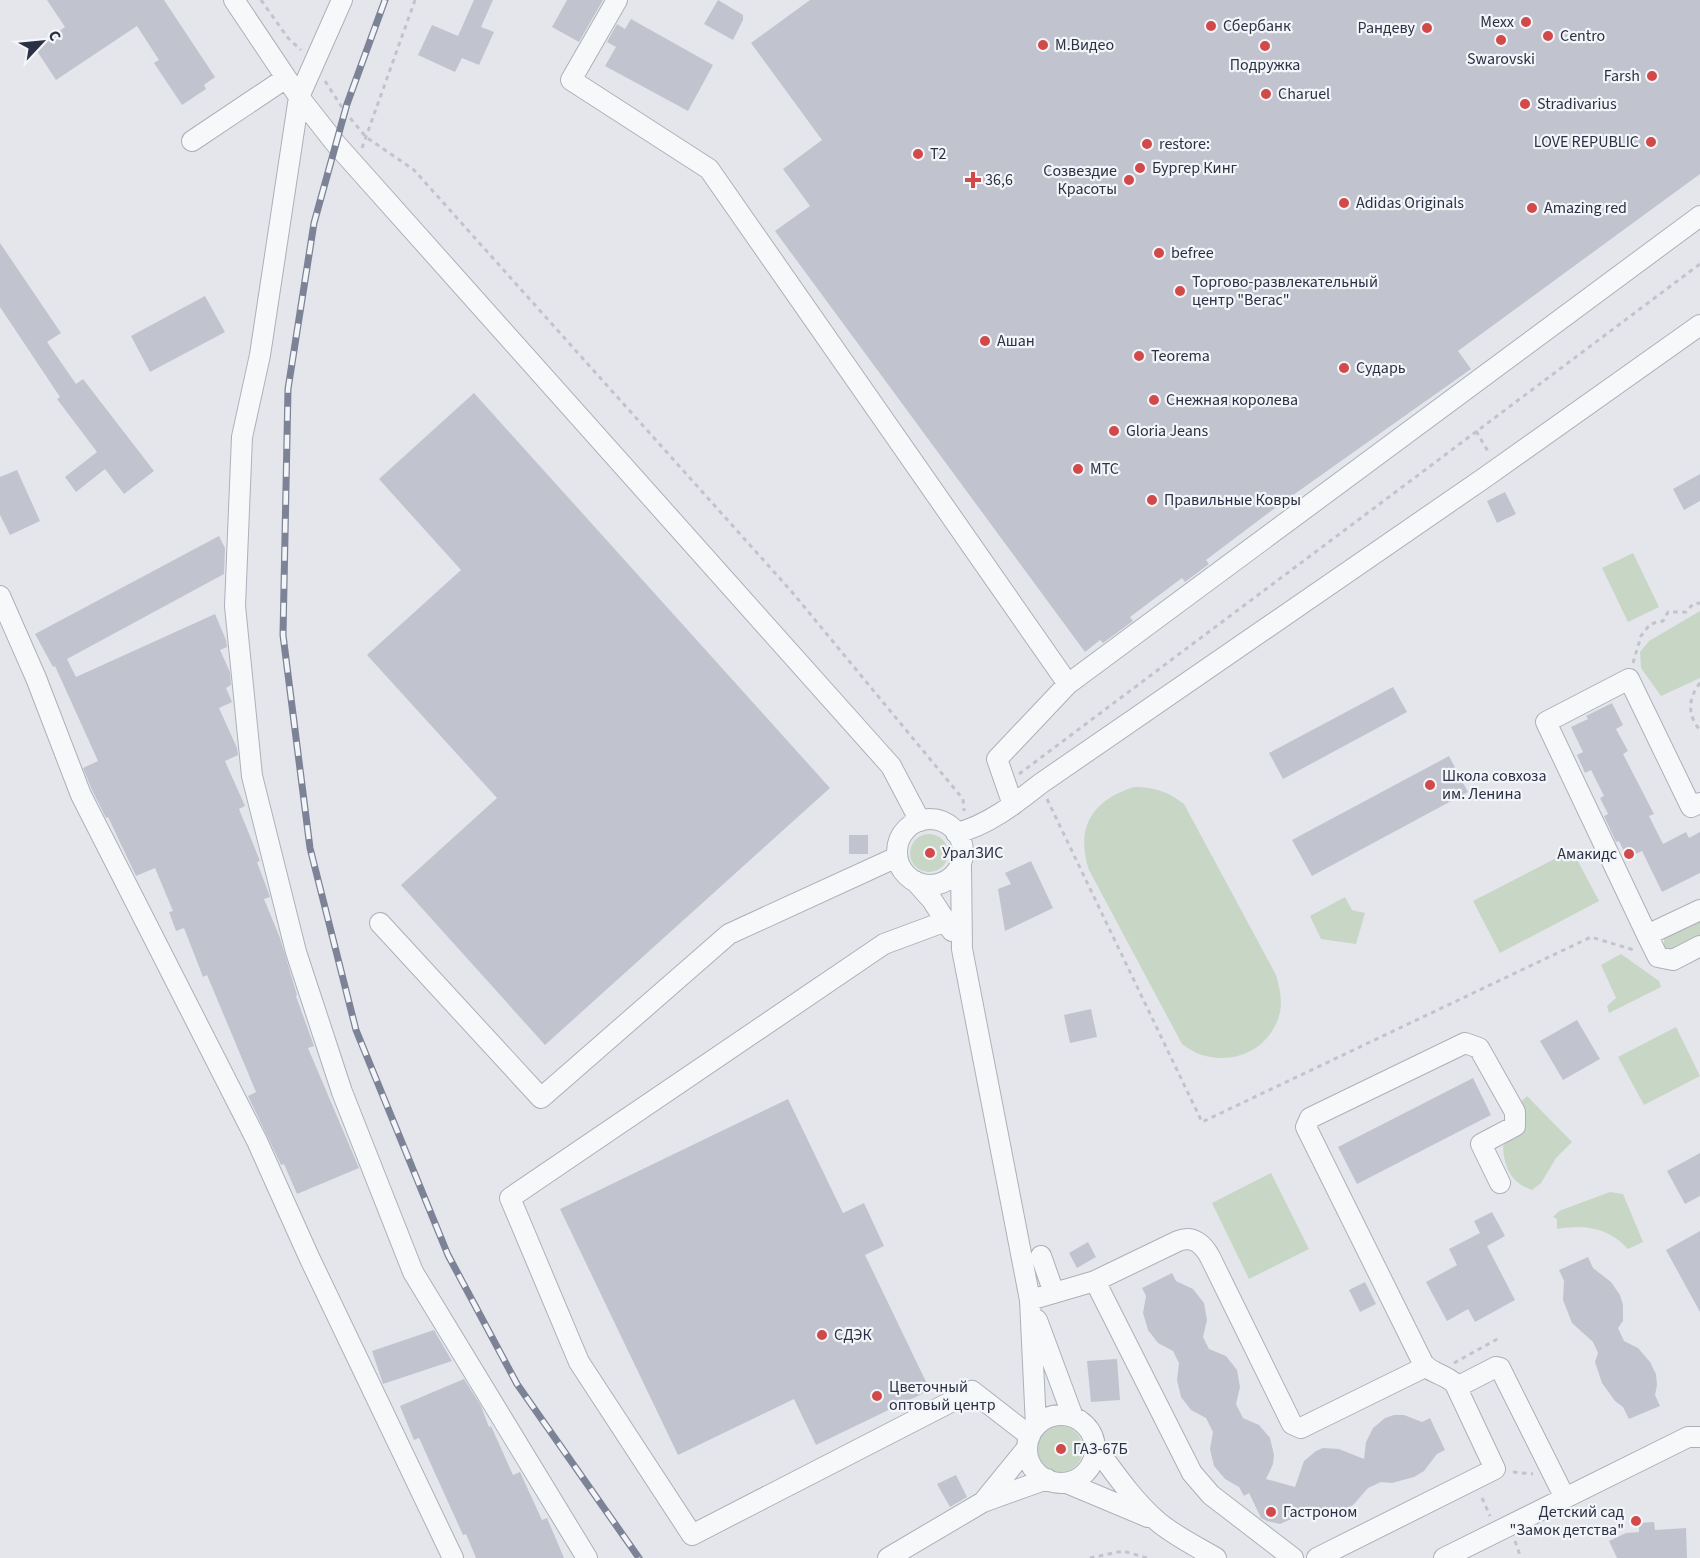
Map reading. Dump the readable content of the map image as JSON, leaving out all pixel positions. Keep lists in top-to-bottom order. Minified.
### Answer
{"places":{"other":["Mexx","Сбербанк","Рандеву","Centro","Swarovski","М.Видео","Подружка","Farsh","Charuel","Stradivarius","LOVE REPUBLIC","restore:","T2","Бургер Кинг","Созвездие Красоты","Adidas Originals","Amazing red","befree","Торгово-развлекательный центр \"Вегас\"","Ашан","Teorema","Сударь","Снежная королева","Gloria Jeans","МТС","Правильные Ковры","Школа совхоза им. Ленина","УралЗИС","Амакидс","СДЭК","Цветочный оптовый центр","ГАЗ-67Б","Гастроном","Детский сад \"Замок детства\""],"health":["36,6"]},"north":"top right"}
